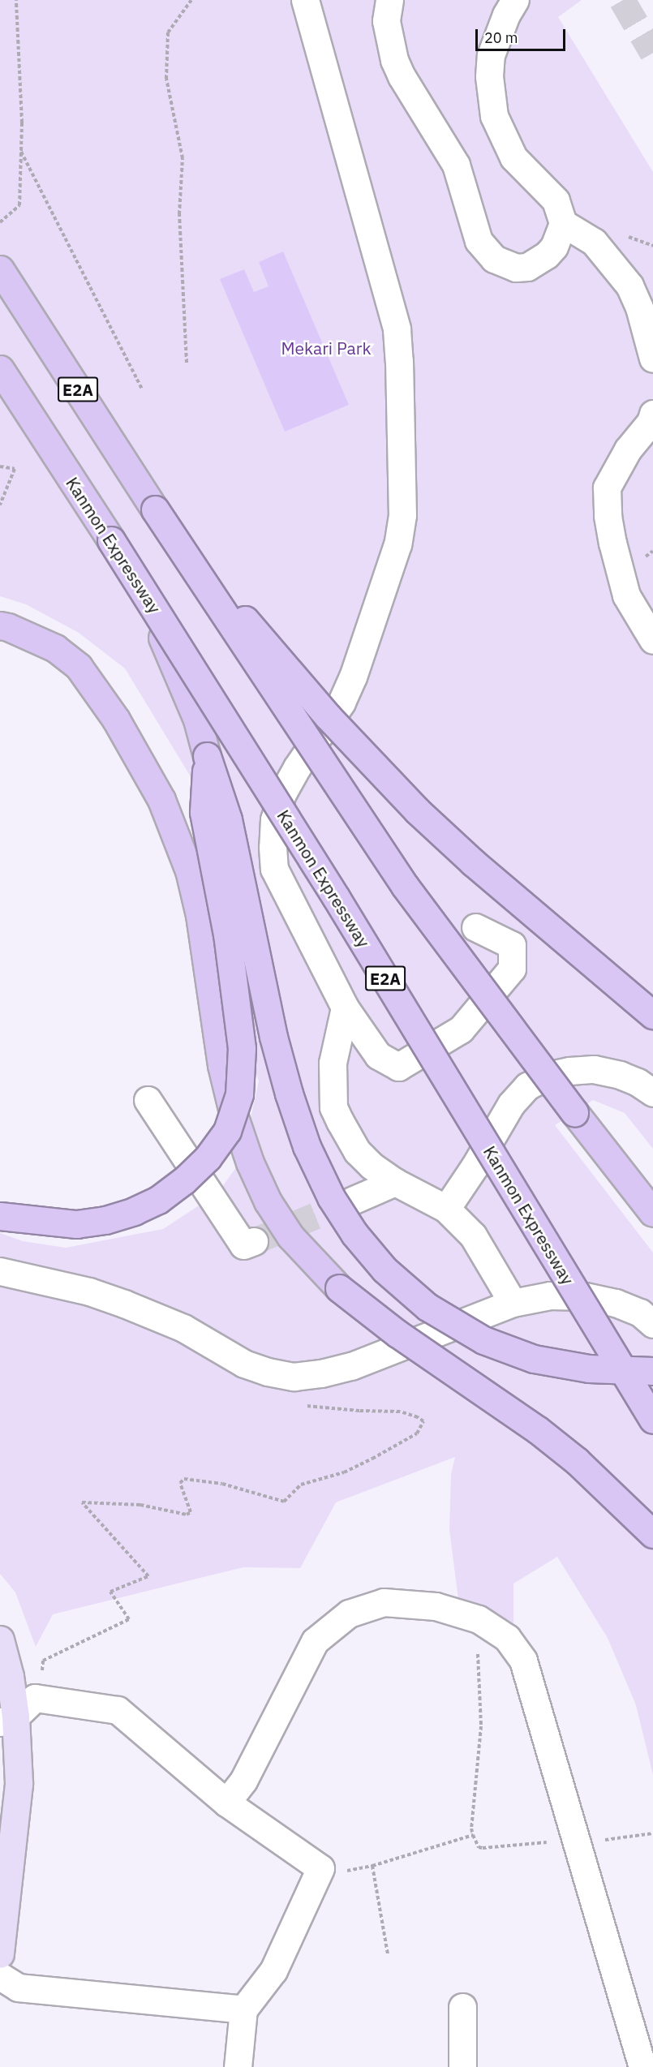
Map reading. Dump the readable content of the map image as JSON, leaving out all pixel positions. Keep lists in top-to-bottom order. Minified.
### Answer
{"streets":{"highway":["E2A","Kanmon Expressway"]},"parks":["Mekari Park"],"scale_bar":"20 m"}
